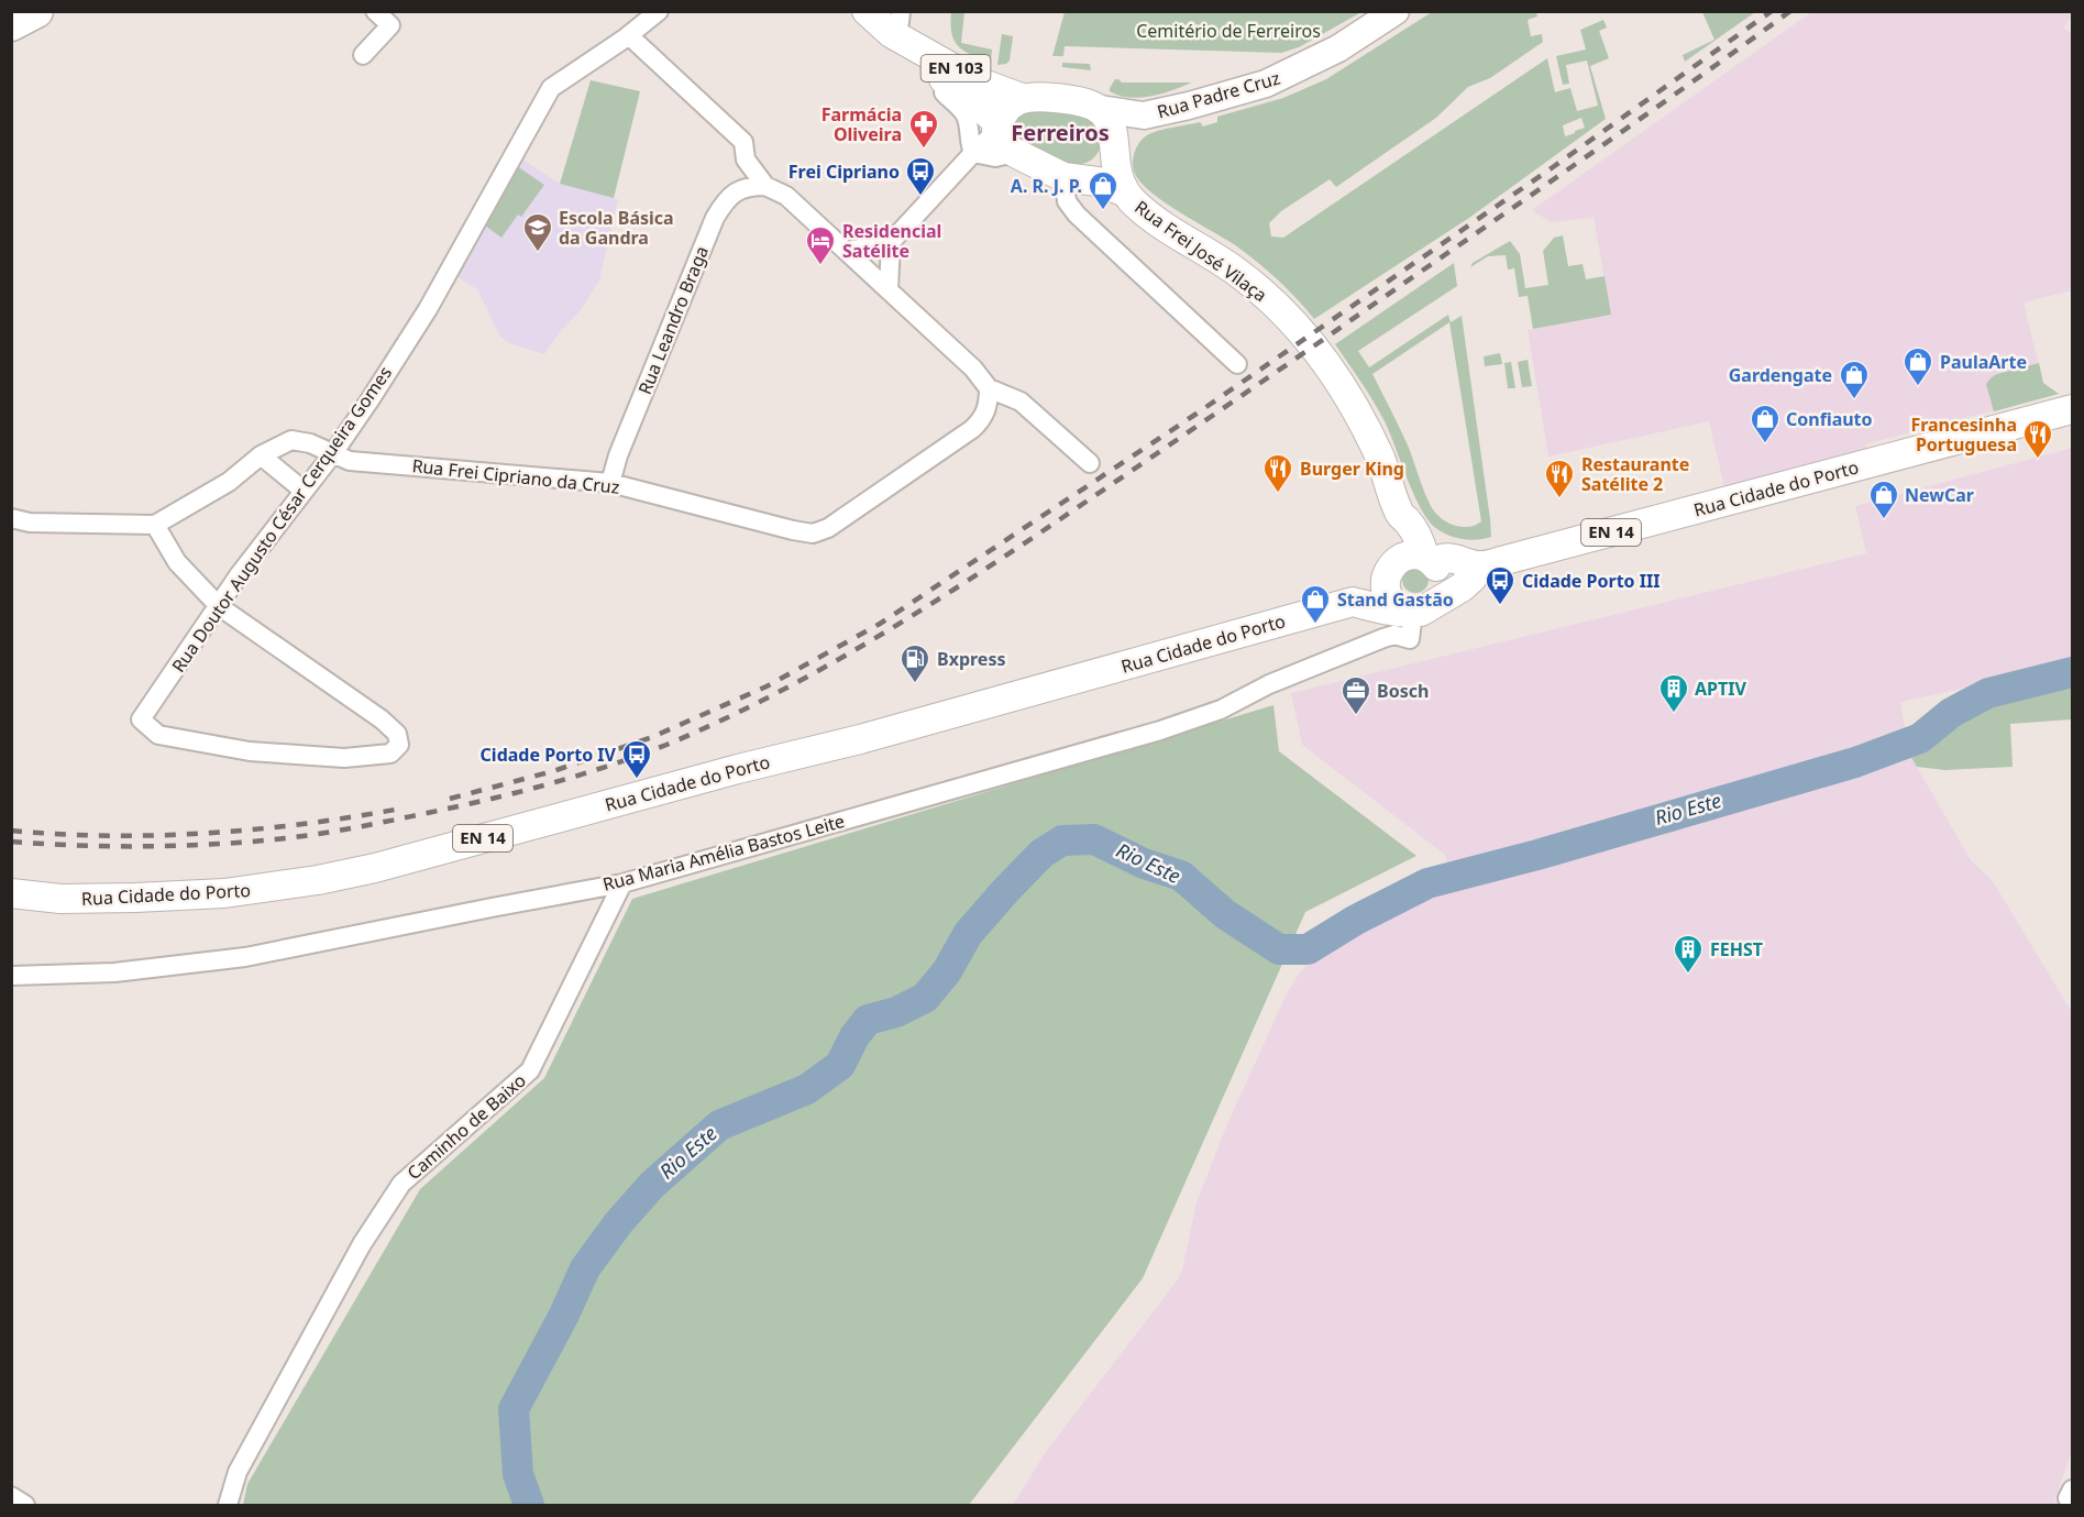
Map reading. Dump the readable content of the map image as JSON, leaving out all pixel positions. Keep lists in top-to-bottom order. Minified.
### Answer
{"streets":{"main road":["EN 103","Rua Frei José Vilaça","Rua Cidade do Porto","EN 14"],"street":["Rua Padre Cruz","Rua Leandro Braga","Rua Frei Cipriano da Cruz","Rua Doutor Augusto César Cerqueira Gomes","Rua Maria Amélia Bastos Leite","Caminho de Baixo"]},"crossings":[["Rua Padre Cruz","Rua Frei José Vilaça"],["Rua Frei José Vilaça","Rua Cidade do Porto"],["Rua Frei José Vilaça","Rua Maria Amélia Bastos Leite"],["Rua Leandro Braga","Rua Frei Cipriano da Cruz"],["Rua Frei Cipriano da Cruz","Rua Doutor Augusto César Cerqueira Gomes"],["Rua Cidade do Porto","Rua Maria Amélia Bastos Leite"],["Rua Maria Amélia Bastos Leite","Caminho de Baixo"]],"districts":["Ferreiros"],"water":["Rio Este"],"parks":["Cemitério de Ferreiros"],"places":{"pharmacy":["Farmácia Oliveira"],"bus stop":["Frei Cipriano","Cidade Porto III","Cidade Porto IV"],"shop":["A. R. J. P.","PaulaArte","Gardengate","Confiauto","NewCar","Stand Gastāo"],"school or university":["Escola Básica da Gandra"],"hotel":["Residencial Satélite"],"restaurant":["Francesinha Portuguesa","Burger King","Restaurante Satélite 2"],"fuel station":["Bxpress"],"building":["APTIV","FEHST"],"office":["Bosch"]}}
